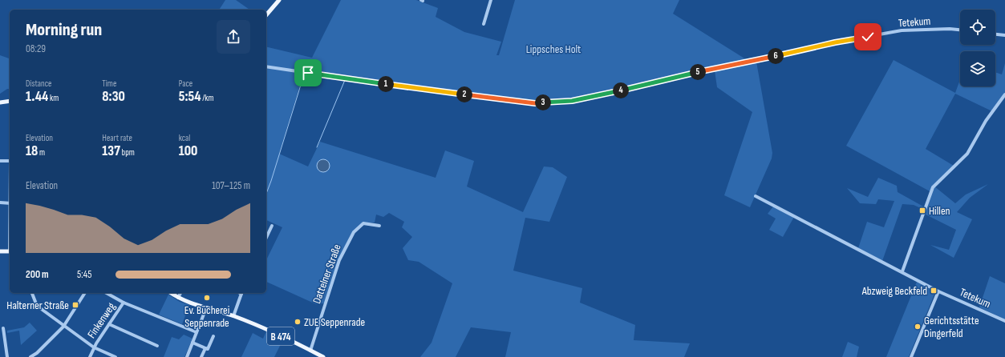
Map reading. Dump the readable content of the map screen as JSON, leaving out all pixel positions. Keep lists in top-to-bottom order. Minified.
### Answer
{"streets":{"main road":["B 474"],"street":["Tetekum","Dattelner Straße","Finkenweg"]},"crossings":[["Dattelner Straße","B 474"]],"parks":["Lippsches Holt"],"places":{"transit":["Hillen","Abzweig Beckfeld","Halterner Straße"],"other":["Ev. Bücherei Seppenrade","ZUE Seppenrade","Gerichtsstätte Dingerfeld"]},"page":{"heading":["Morning run","08:29"],"pins":["6","5","1","4","2","3"],"stats":[["Distance","1.44 km"],["Time","8:30"],["Pace","5:54 /km"],["Elevation","18 m"],["Heart rate","137 bpm"],["kcal","100"]],"chart":["Elevation","107–125 m"],"list":[{"name":"200 m","note":"5:45"}]}}
